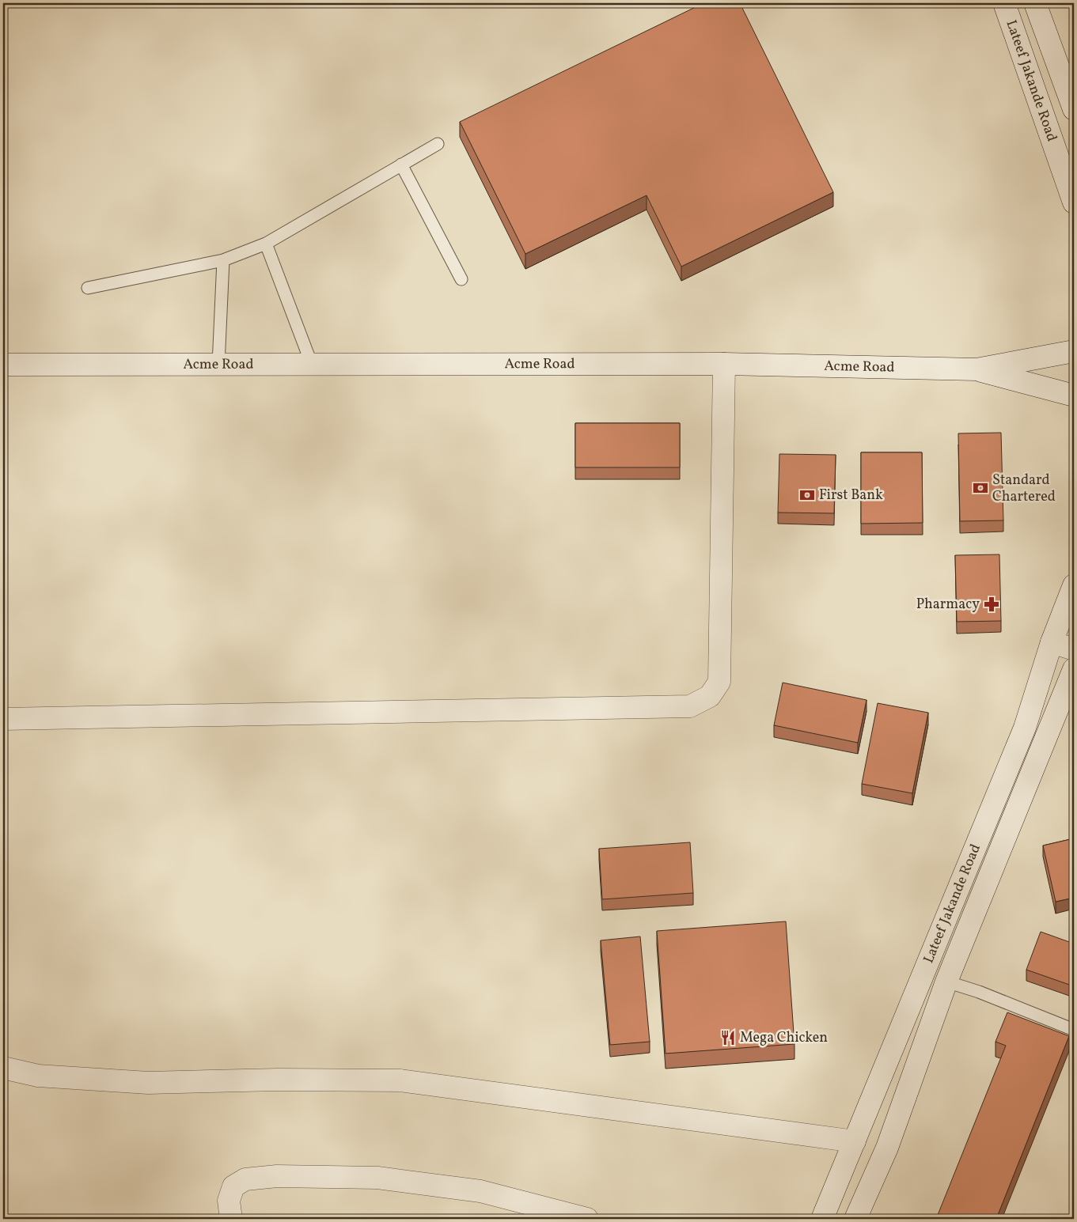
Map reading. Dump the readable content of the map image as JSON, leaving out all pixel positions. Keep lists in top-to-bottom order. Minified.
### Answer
{"streets":{"street":["Lateef Jakande Road","Acme Road"]},"places":{"bank":["Standard Chartered","First Bank"],"pharmacy":["Pharmacy"],"restaurant":["Mega Chicken"]}}
